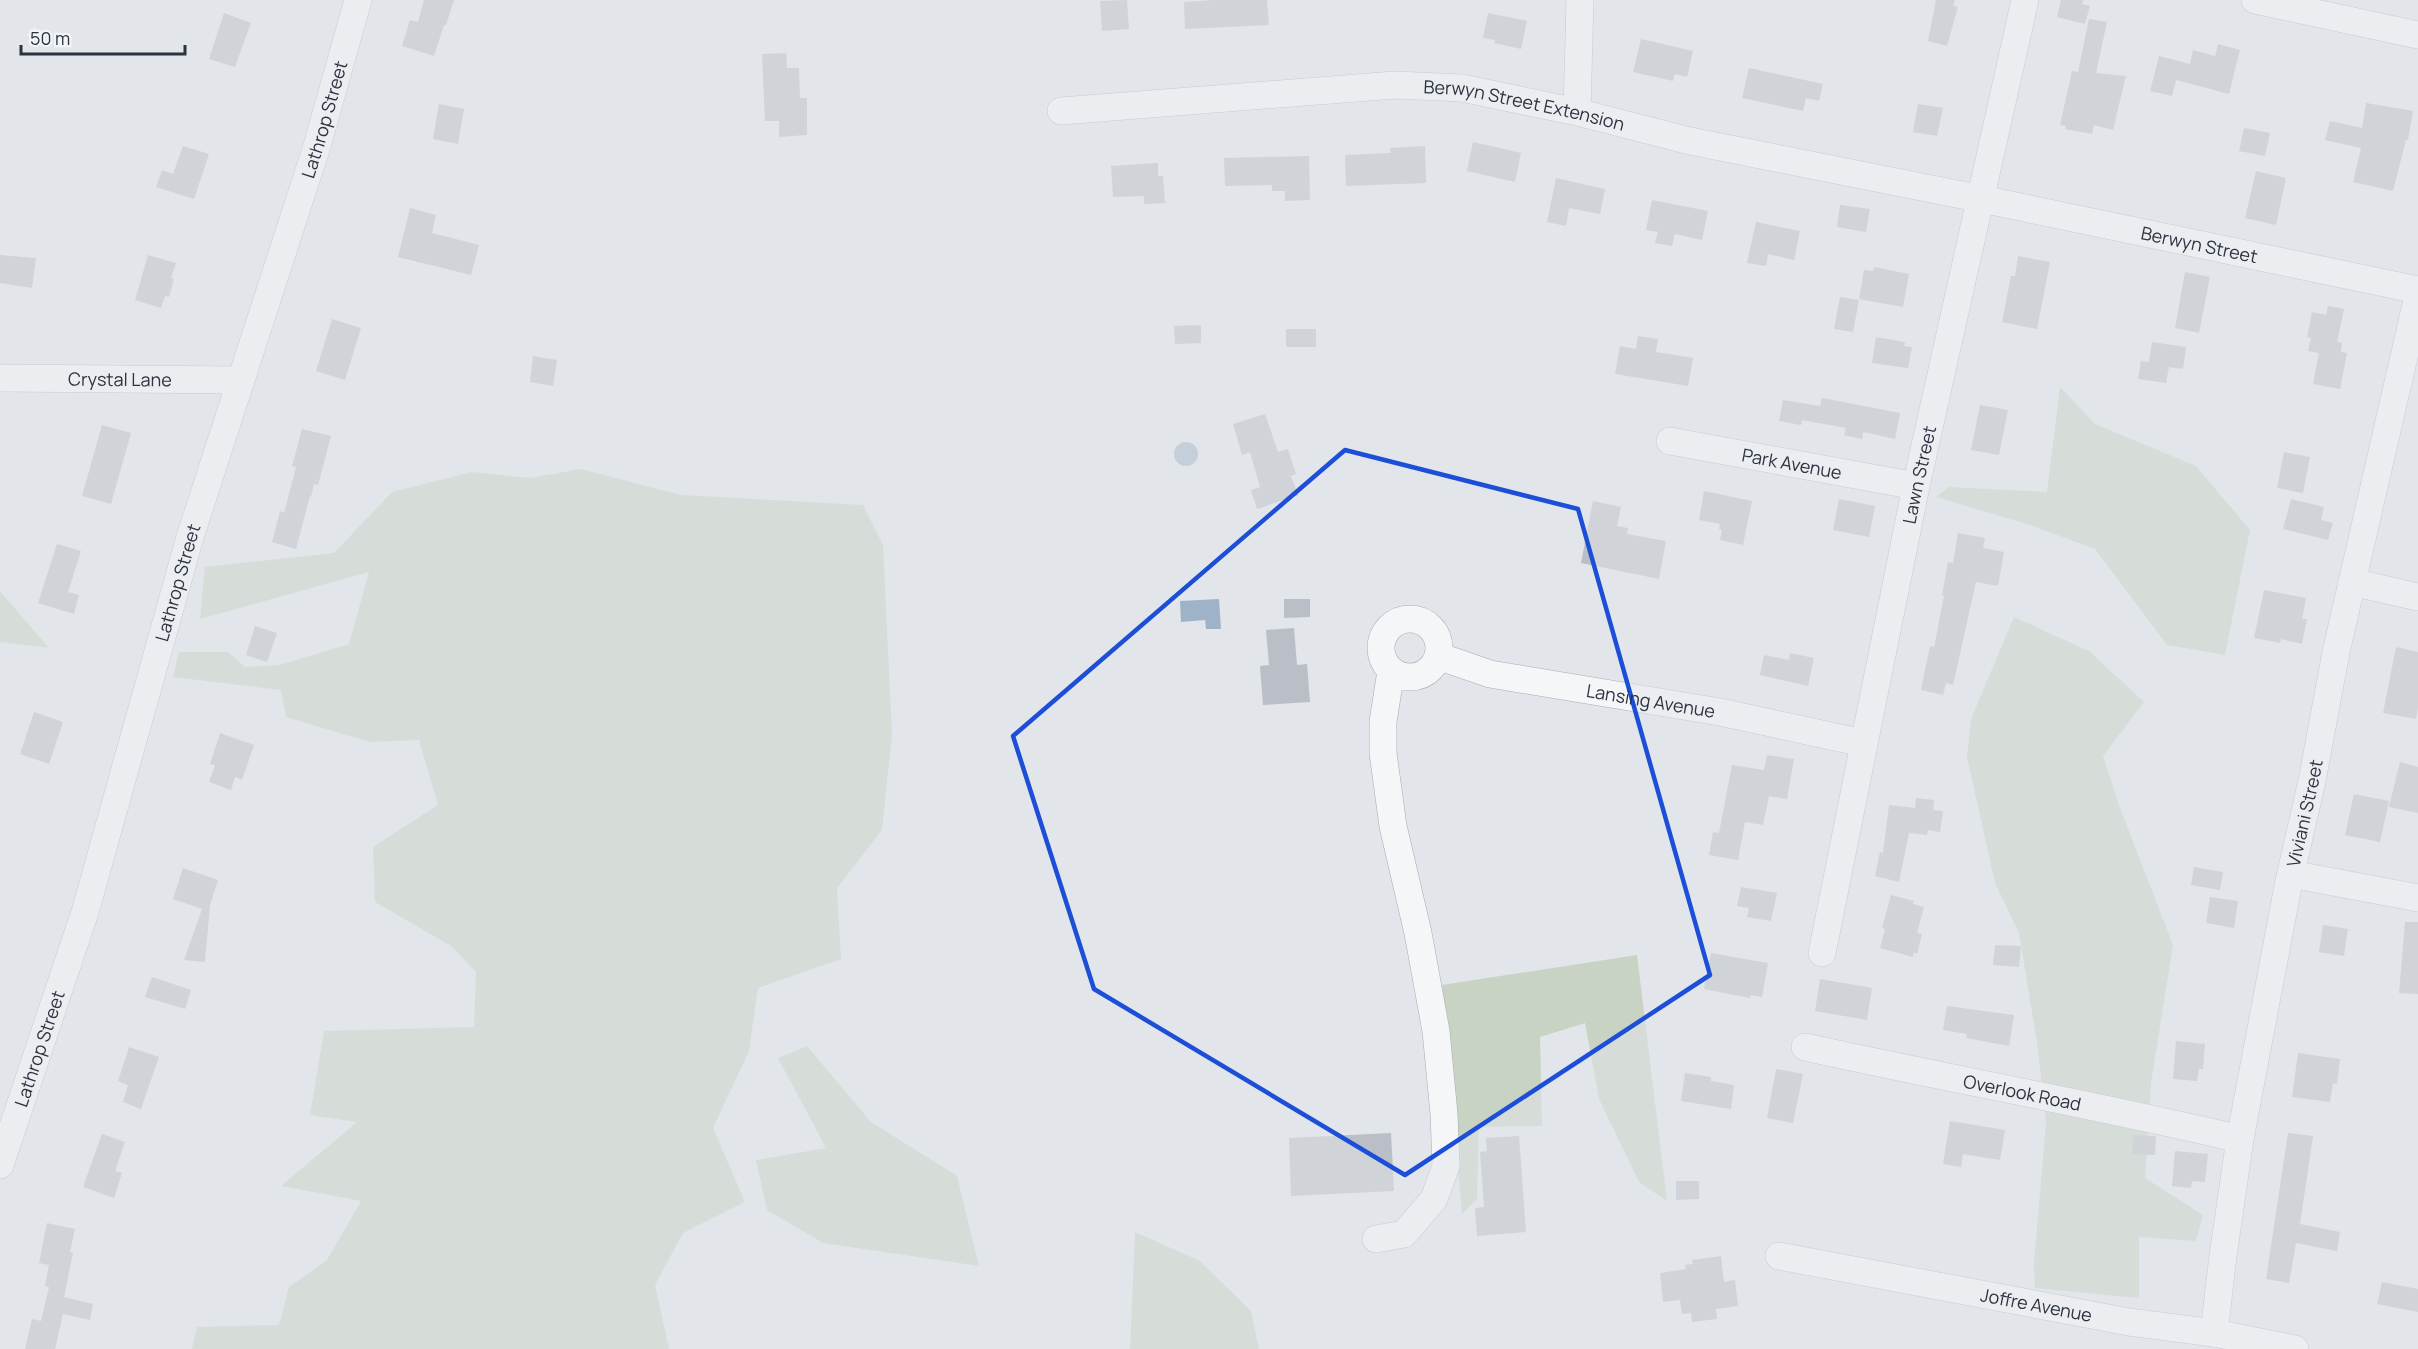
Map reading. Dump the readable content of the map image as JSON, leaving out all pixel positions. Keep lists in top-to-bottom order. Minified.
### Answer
{"streets":{"street":["Berwyn Street Extension","Lathrop Street","Berwyn Street","Crystal Lane","Park Avenue","Lawn Street","Lansing Avenue","Viviani Street","Overlook Road","Joffre Avenue"]},"crossings":[["Berwyn Street Extension","Berwyn Street"],["Berwyn Street Extension","Lawn Street"],["Lathrop Street","Crystal Lane"],["Berwyn Street","Lawn Street"],["Park Avenue","Lawn Street"],["Lawn Street","Lansing Avenue"],["Viviani Street","Overlook Road"],["Viviani Street","Joffre Avenue"]],"scale_bar":"50 m"}
